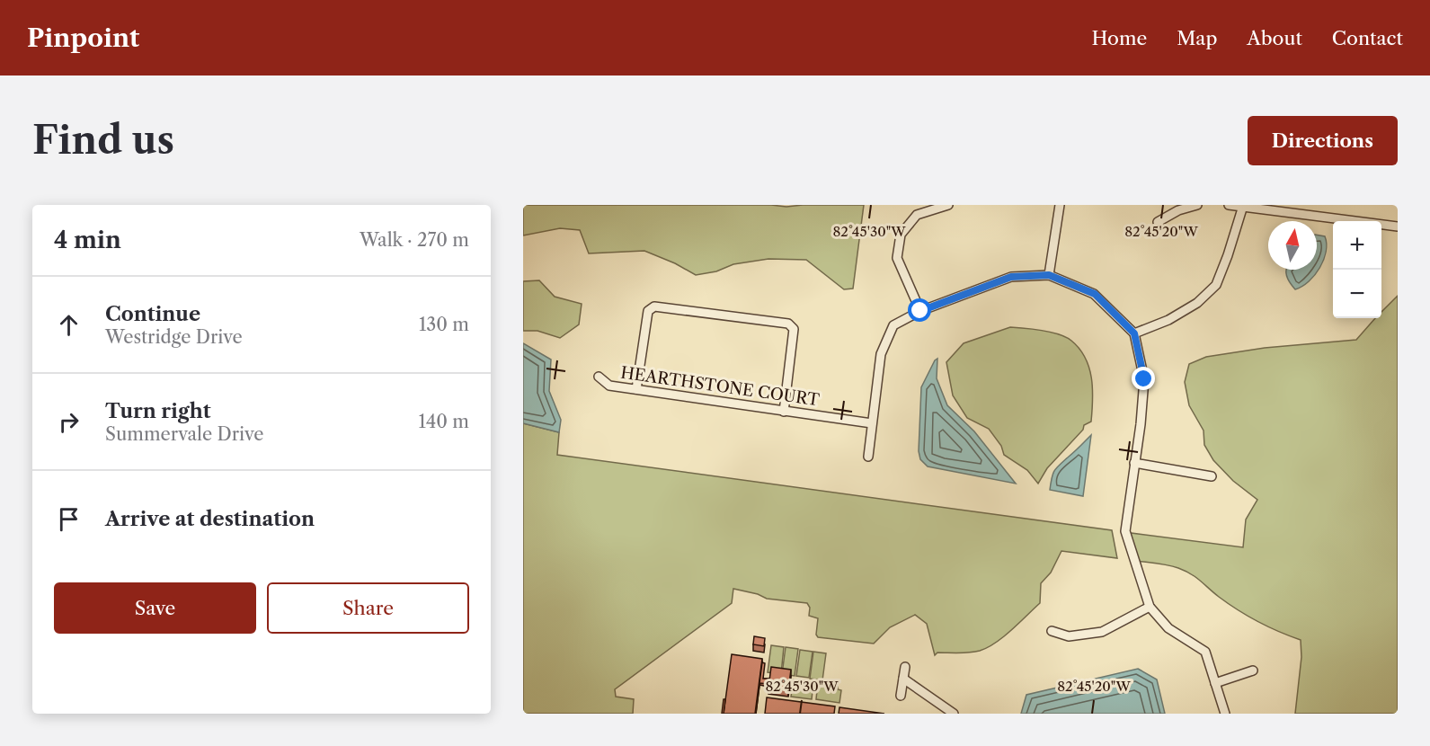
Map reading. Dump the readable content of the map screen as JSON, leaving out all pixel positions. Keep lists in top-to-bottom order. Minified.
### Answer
{"streets":{"street":["HEARTHSTONE COURT"]},"north":"top","page":{"header":"Pinpoint","nav":["Home","Map","About","Contact"],"buttons":["Directions",["Save","Share"]],"title":"Find us","heading":["4 min","Walk · 270 m"],"map_buttons":["+","−"],"list":[["Continue","Westridge Drive","130 m"],["Turn right","Summervale Drive","140 m"],"Arrive at destination"]},"coordinates":["82°45'30\"W","82°45'20\"W"]}
